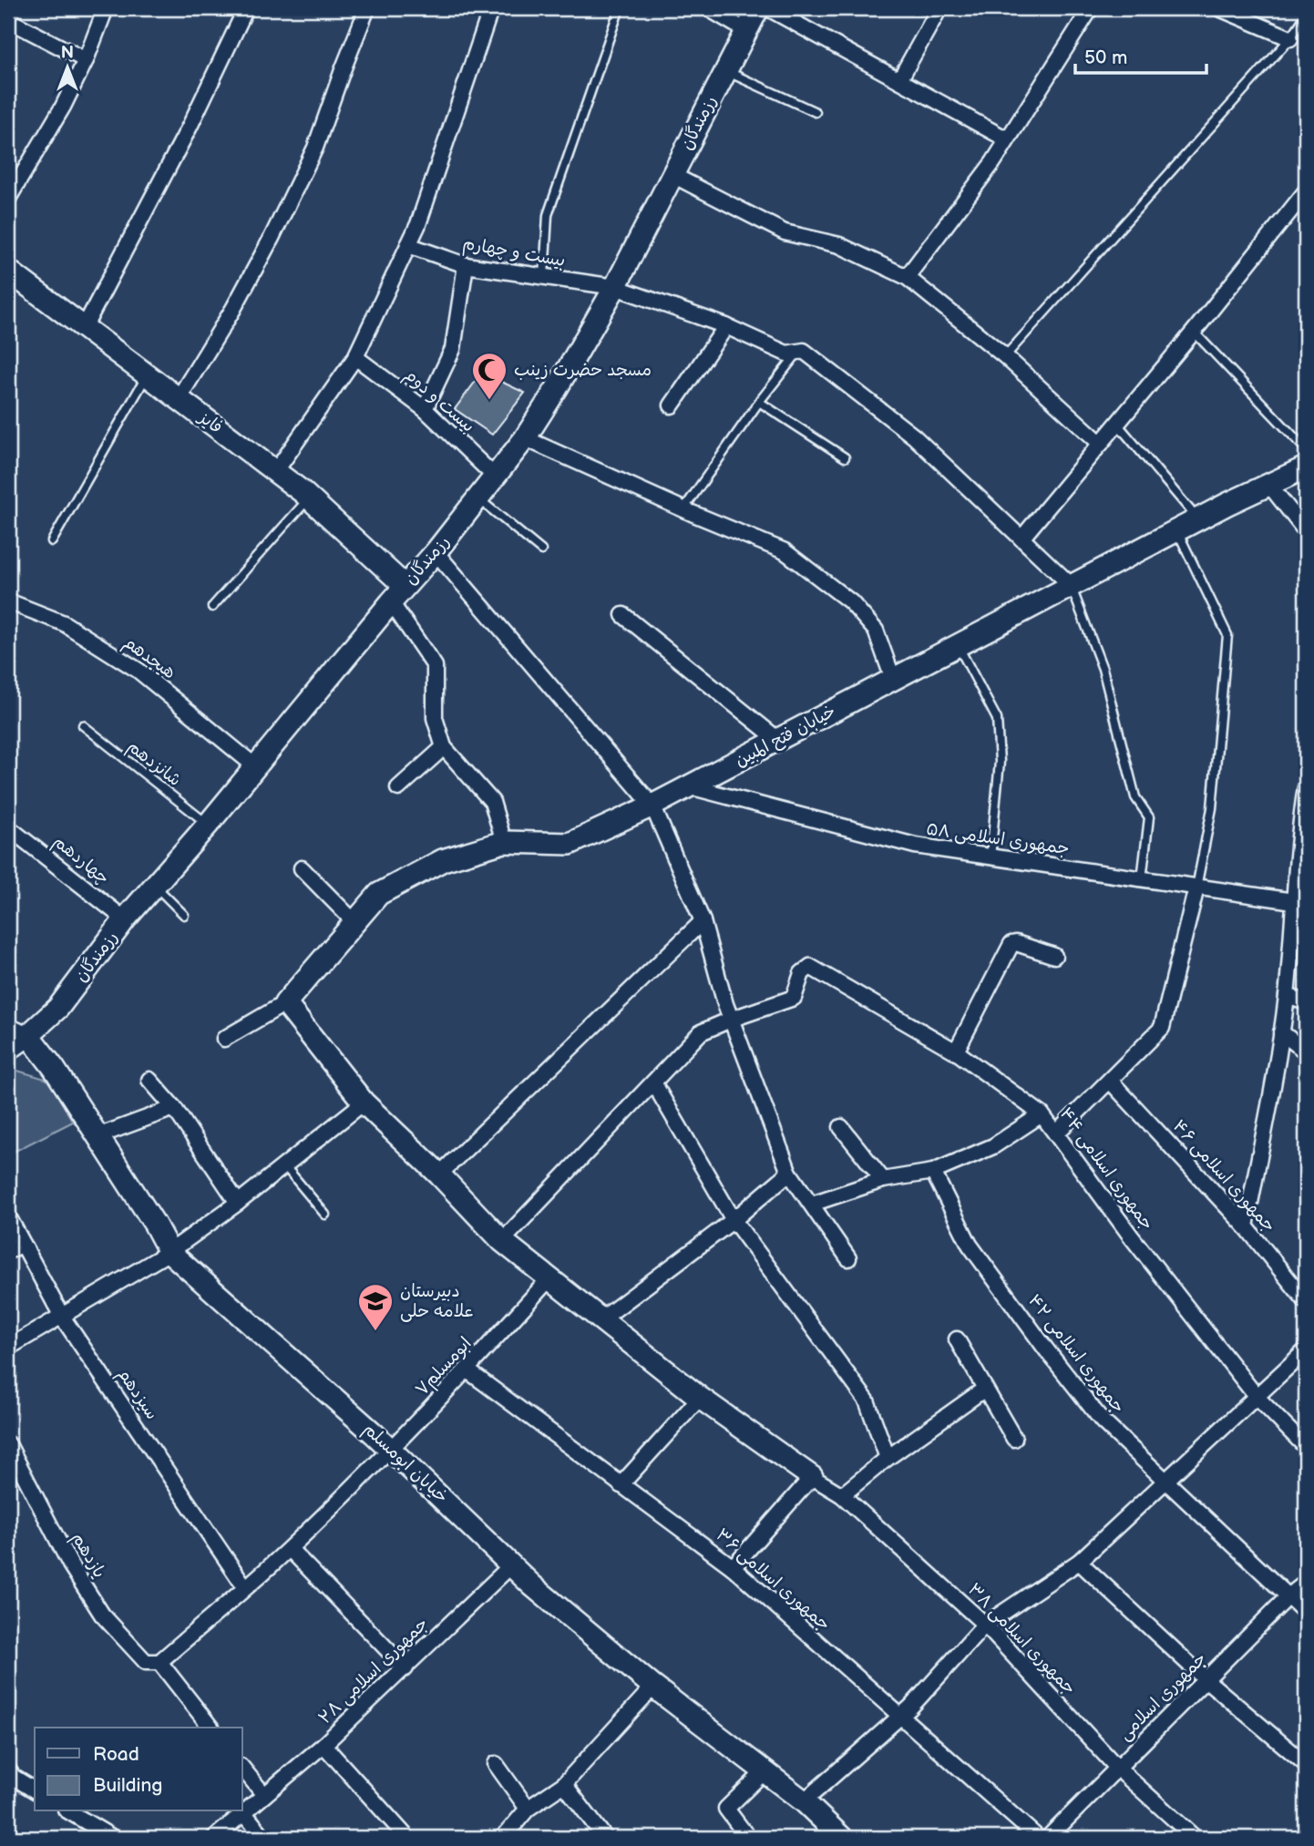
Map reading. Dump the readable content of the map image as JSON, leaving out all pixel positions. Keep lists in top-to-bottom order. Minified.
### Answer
{"streets":{"street":["رزمندگان","بیست و چهارم","بیست و دوم","فایز","هیجدهم","خیابان فتح المبین","جمهوری اسلامی ۵۸","چهاردهم","جمهوری اسلامی ۴۴","جمهوری اسلامی ۴۶","جمهوری اسلامی ۴۲","ابومسلم۷","سیزدهم","خیابان ابومسلم","یازدهم","جمهوری اسلامی ۳۶","جمهوری اسلامی ۳۸","جمهوری اسلامی ۲۸","جمهوری اسلامی"],"lane":["شانزدهم"]},"crossings":[["رزمندگان","بیست و چهارم"],["رزمندگان","بیست و دوم"],["رزمندگان","فایز"],["رزمندگان","هیجدهم"],["رزمندگان","شانزدهم"],["رزمندگان","چهاردهم"],["رزمندگان","خیابان ابومسلم"],["بیست و چهارم","خیابان فتح المبین"],["خیابان فتح المبین","جمهوری اسلامی ۵۸"],["جمهوری اسلامی ۴۲","جمهوری اسلامی"],["ابومسلم۷","سیزدهم"],["ابومسلم۷","خیابان ابومسلم"],["ابومسلم۷","یازدهم"],["ابومسلم۷","جمهوری اسلامی ۳۶"],["خیابان ابومسلم","جمهوری اسلامی ۲۸"],["جمهوری اسلامی ۳۸","جمهوری اسلامی"]],"places":{"mosque":["مسجد حضرت زینب"],"school or university":["دبیرستان علامه حلی"]},"legend":["Road","Building"],"scale_bar":"50 m","north":"top"}
